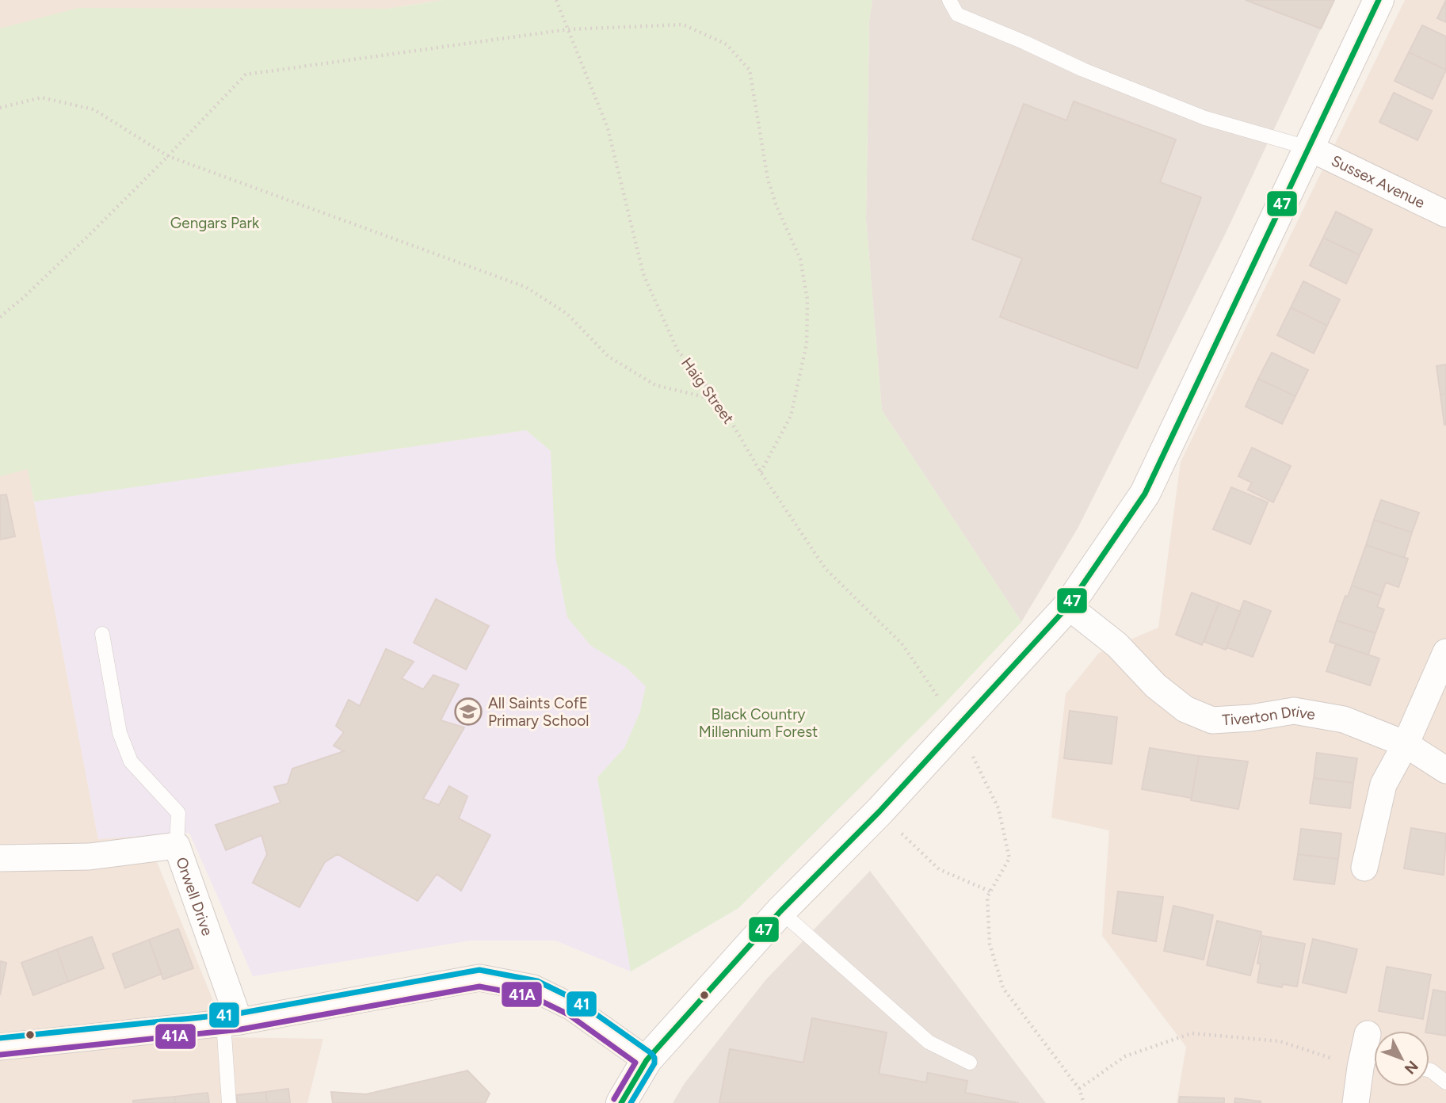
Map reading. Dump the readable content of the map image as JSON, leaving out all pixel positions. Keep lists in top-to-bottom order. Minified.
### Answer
{"streets":{"street":["Sussex Avenue","Tiverton Drive","Orwell Drive"],"path":["Haig Street"]},"parks":["Gengars Park","Black Country Millennium Forest"],"places":{"school or university":["All Saints CofE Primary School"]},"lines":["transit line 47","transit line 41","transit line 41A"],"north":"bottom right"}
